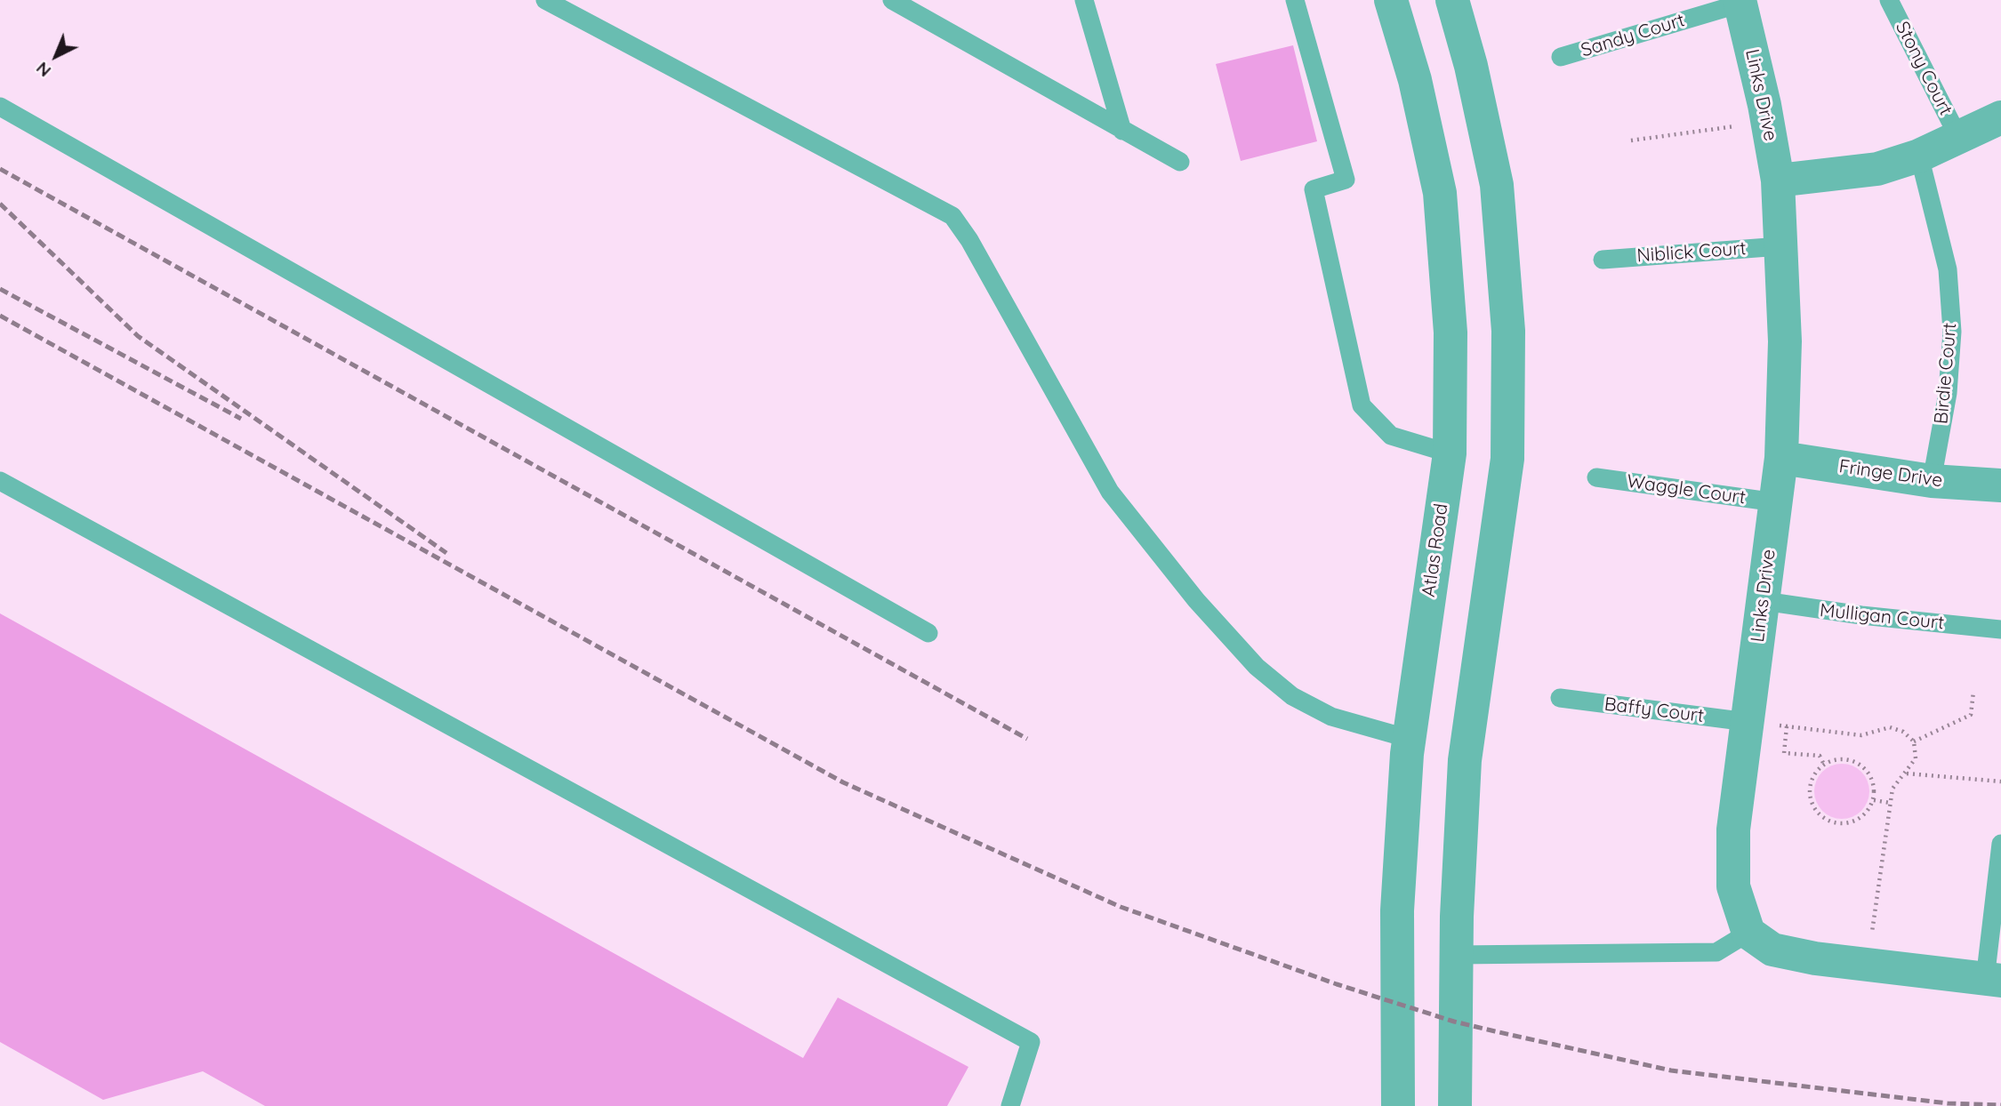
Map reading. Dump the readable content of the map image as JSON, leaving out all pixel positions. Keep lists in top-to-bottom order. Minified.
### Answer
{"streets":{"street":["Links Drive","Fringe Drive","Atlas Road"],"lane":["Sandy Court","Stony Court","Niblick Court","Birdie Court","Waggle Court","Mulligan Court","Baffy Court"]},"crossings":[["Sandy Court","Links Drive"],["Links Drive","Niblick Court"],["Links Drive","Fringe Drive"],["Links Drive","Waggle Court"],["Links Drive","Mulligan Court"],["Links Drive","Baffy Court"],["Birdie Court","Fringe Drive"]],"north":"bottom left"}
